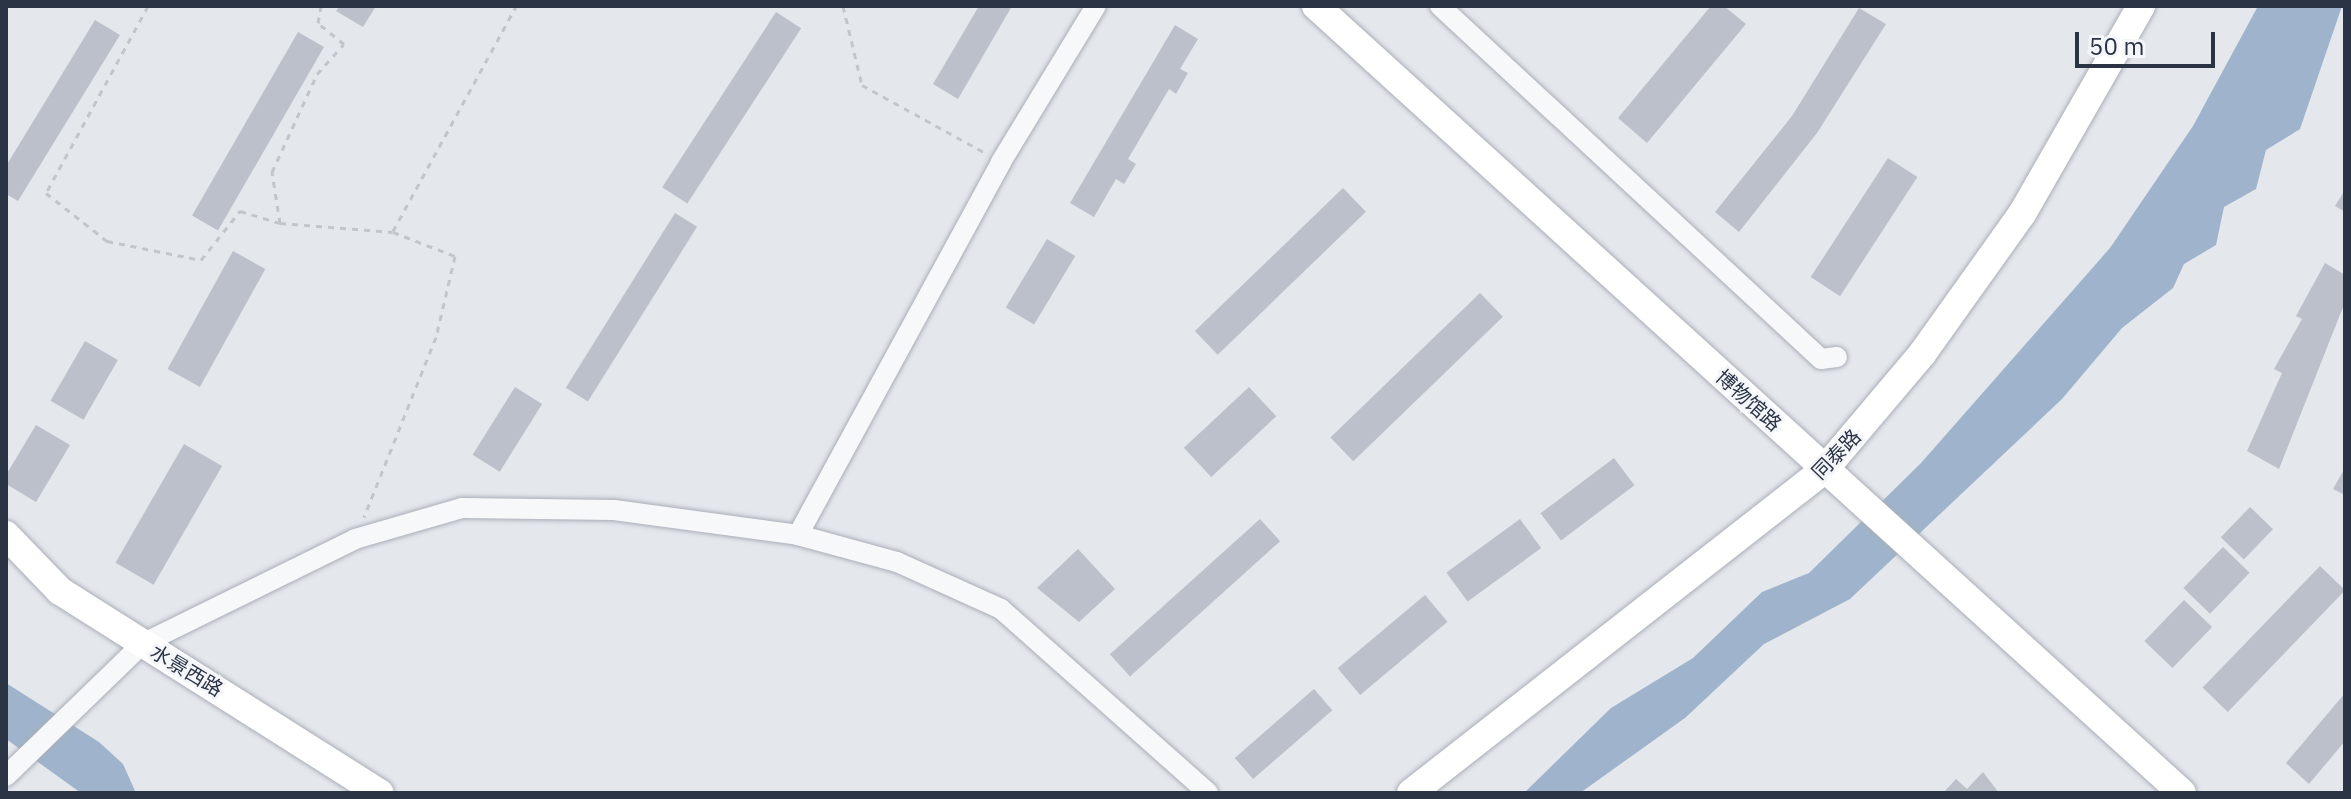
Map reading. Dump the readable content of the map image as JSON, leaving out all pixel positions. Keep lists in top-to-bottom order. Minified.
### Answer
{"streets":{"street":["博物馆路","同泰路","水景西路"]},"crossings":[["博物馆路","同泰路"]],"scale_bar":"50 m"}
